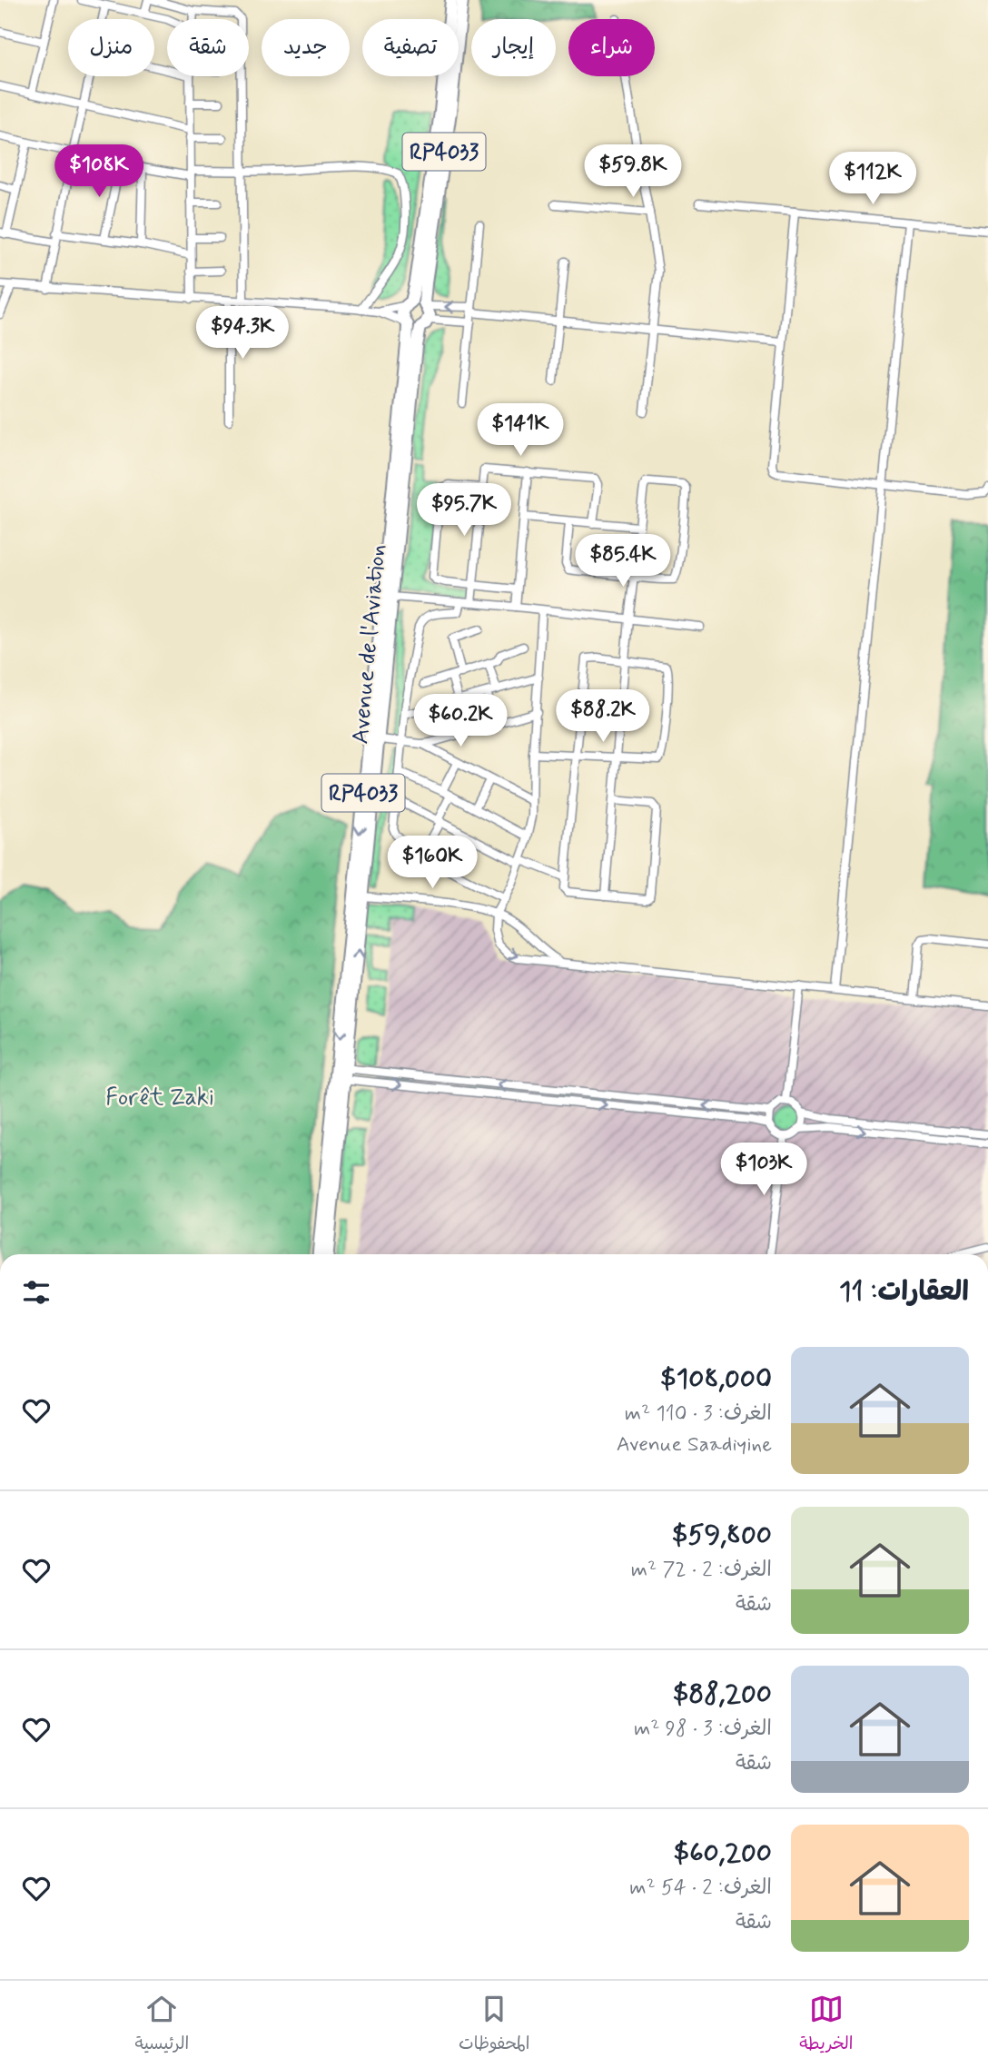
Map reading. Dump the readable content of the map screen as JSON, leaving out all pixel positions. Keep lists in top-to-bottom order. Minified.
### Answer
{"streets":{"main road":["RP4033","Avenue de l'Aviation"]},"parks":["Forêt Zaki"],"page":{"chip":["شراء","إيجار","تصفية","جديد","شقة","منزل"],"price":["$108K","$59.8K","$112K","$94.3K","$141K","$95.7K","$85.4K","$88.2K","$60.2K","$160K","$103K"],"heading":"العقارات: 11","list":[{"name":"$108,000","note":"الغرف: 3 · 110 m² · Avenue Saadiyine"},{"name":"$59,800","note":"الغرف: 2 · 72 m² · شقة"},{"name":"$88,200","note":"الغرف: 3 · 98 m² · شقة"},{"name":"$60,200","note":"الغرف: 2 · 54 m² · شقة"}],"tabs":["الخريطة","المحفوظات","الرئيسية"]}}
